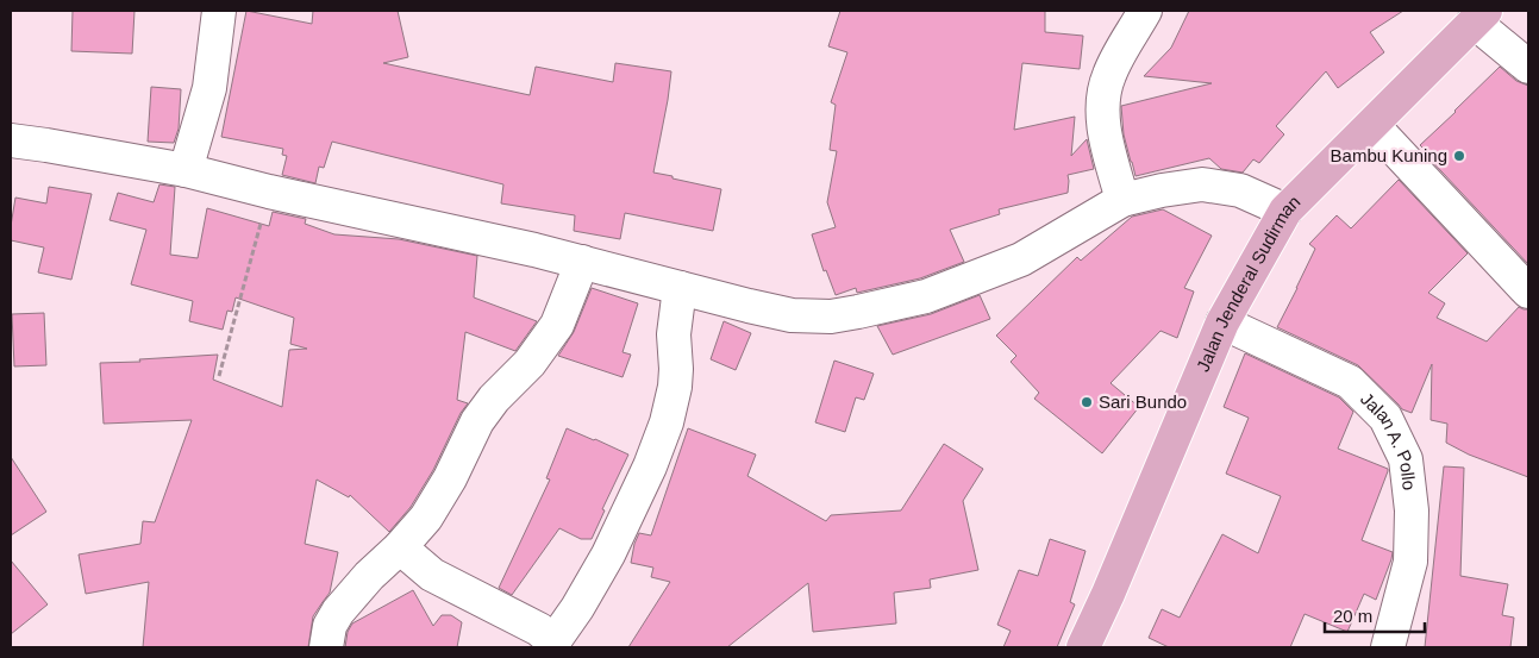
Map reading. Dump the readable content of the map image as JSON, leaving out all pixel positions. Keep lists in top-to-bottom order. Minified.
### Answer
{"streets":{"main road":["Jalan Jenderal Sudirman"],"street":["Jalan A. Pollo"]},"crossings":[["Jalan Jenderal Sudirman","Jalan A. Pollo"]],"places":["Bambu Kuning","Sari Bundo"],"scale_bar":"20 m"}
